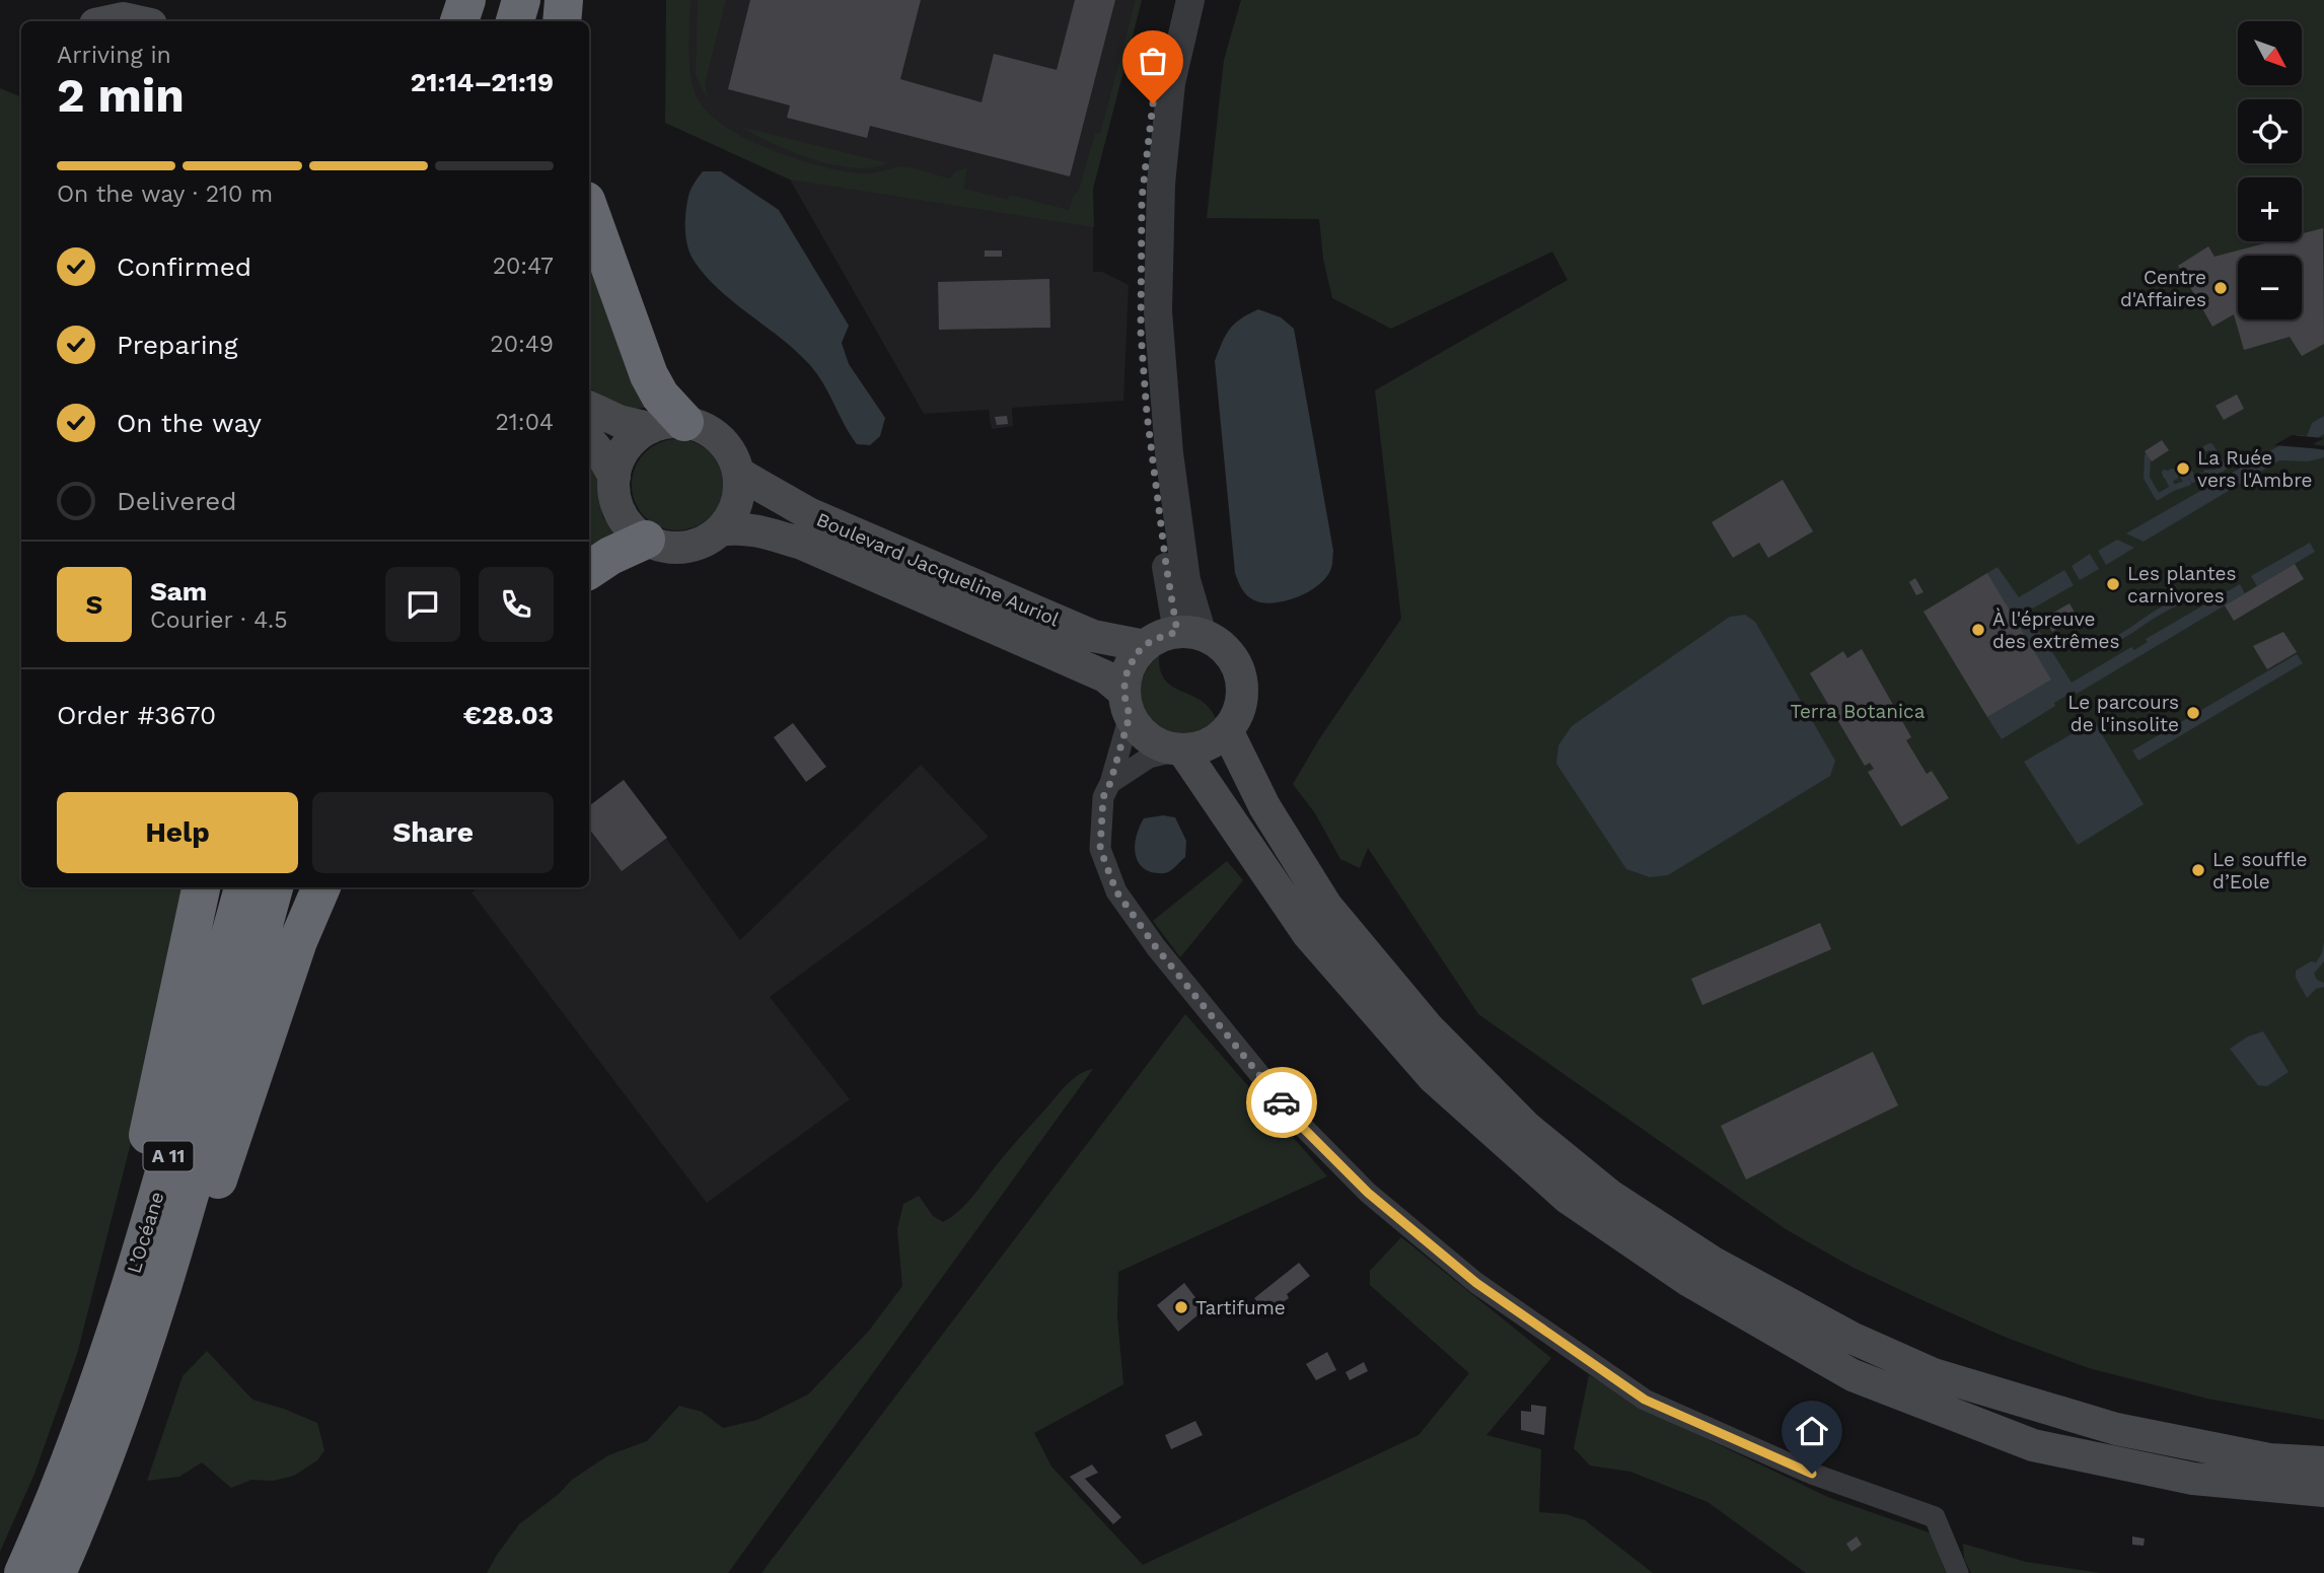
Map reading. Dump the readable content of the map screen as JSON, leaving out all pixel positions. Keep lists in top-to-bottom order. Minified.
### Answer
{"streets":{"highway":["A 11","L’Océane"],"main road":["Boulevard Jacqueline Auriol"]},"parks":["Terra Botanica"],"places":["Centre d'Affaires","La Ruée vers l'Ambre","Les plantes carnivores","À l'épreuve des extrêmes","Le parcours de l'insolite","Le souffle d’Eole","Tartifume"],"north":"bottom right","page":{"map_buttons":["+","−"],"heading":["2 min","Arriving in","21:14–21:19"],"panel":["Sam","Courier · 4.5","Order #3670","€28.03"],"bar":"On the way · 210 m","list":[["Confirmed","20:47"],["Preparing","20:49"],["On the way","21:04"],"Delivered"],"round":"S","buttons":["Help","Share"]}}
